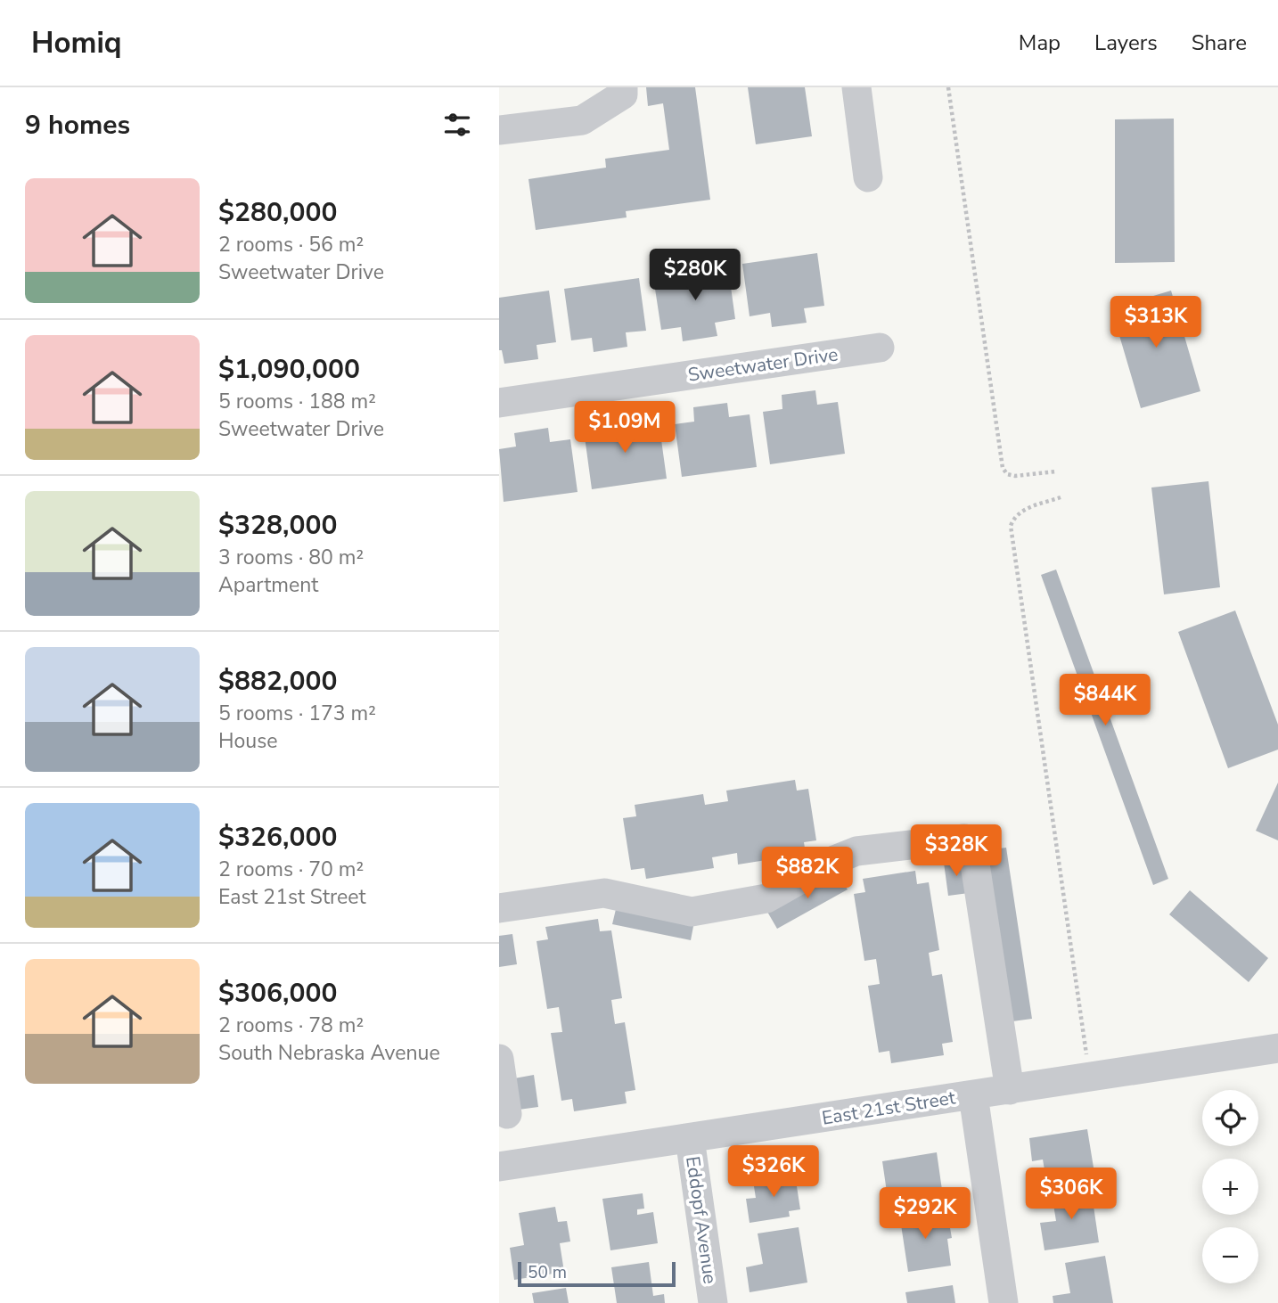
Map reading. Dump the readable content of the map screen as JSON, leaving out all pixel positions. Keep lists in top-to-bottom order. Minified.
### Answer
{"streets":{"street":["Sweetwater Drive","East 21st Street","Eddopf Avenue"]},"crossings":[["East 21st Street","Eddopf Avenue"]],"scale_bar":"50 m","page":{"header":"Homiq","nav":["Map","Layers","Share"],"heading":"9 homes","list":[{"name":"$280,000","note":"2 rooms · 56 m² · Sweetwater Drive"},{"name":"$1,090,000","note":"5 rooms · 188 m² · Sweetwater Drive"},{"name":"$328,000","note":"3 rooms · 80 m² · Apartment"},{"name":"$882,000","note":"5 rooms · 173 m² · House"},{"name":"$326,000","note":"2 rooms · 70 m² · East 21st Street"},{"name":"$306,000","note":"2 rooms · 78 m² · South Nebraska Avenue"}],"price":["$280K","$313K","$1.09M","$844K","$328K","$882K","$326K","$306K","$292K"],"map_buttons":["+","−"],"scale":"50 m"}}
